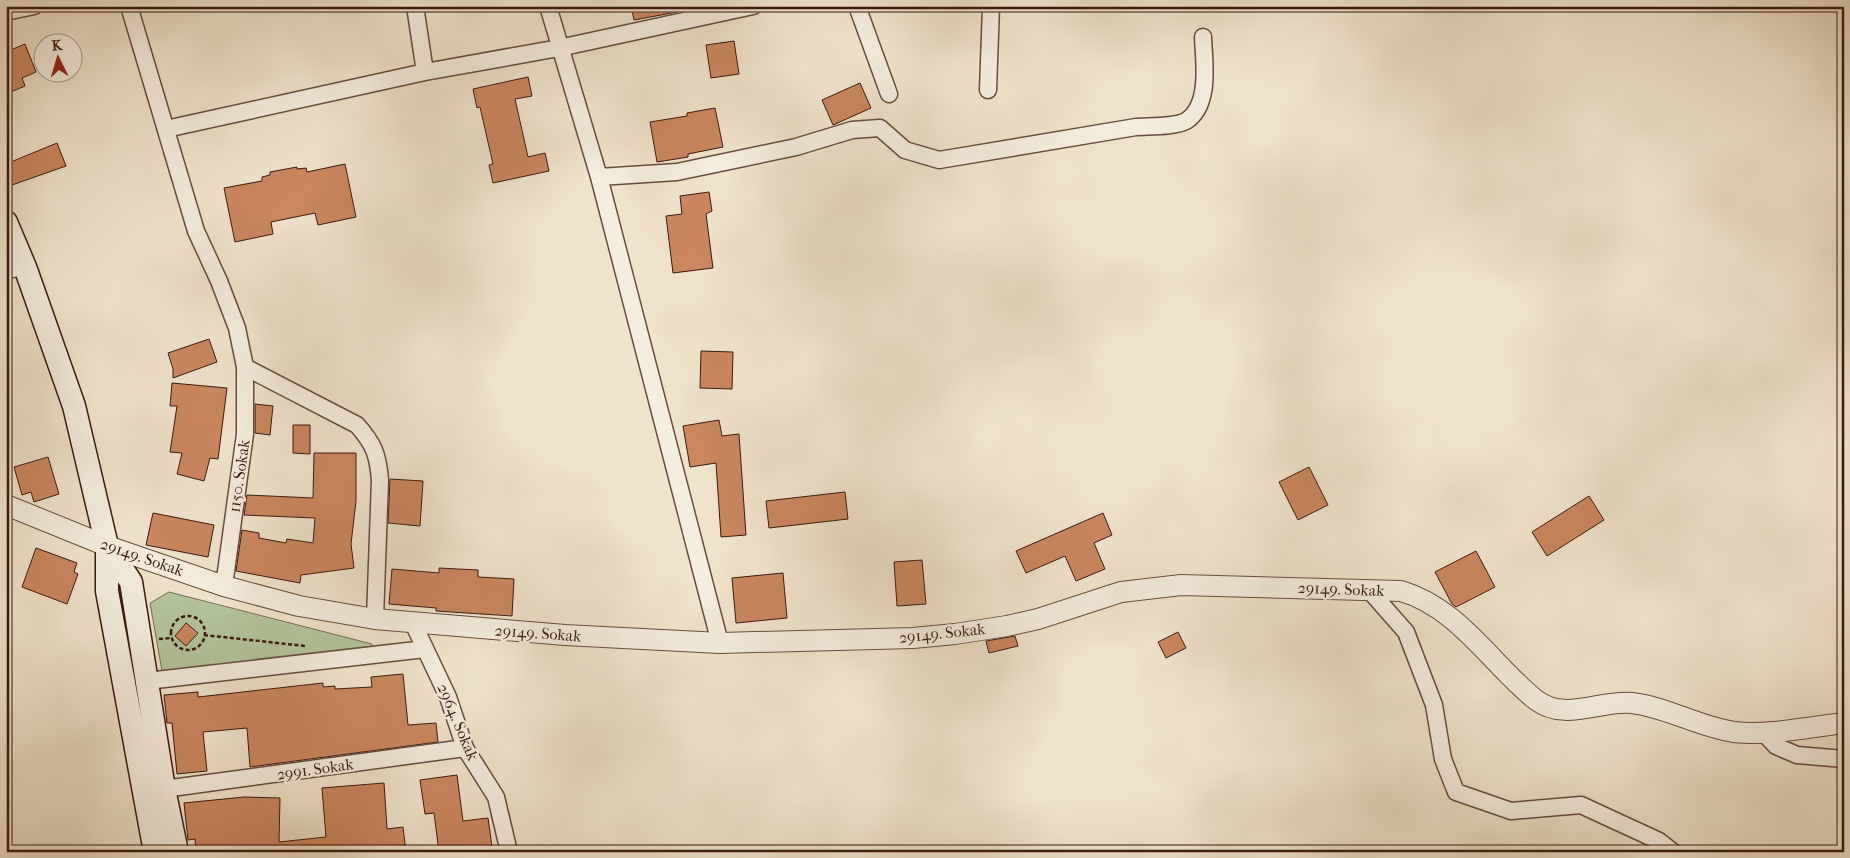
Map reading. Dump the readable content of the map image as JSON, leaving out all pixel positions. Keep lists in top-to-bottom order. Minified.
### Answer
{"streets":{"street":["1150. Sokak","29149. Sokak","2964. Sokak","2991. Sokak"]},"crossings":[["1150. Sokak","29149. Sokak"],["29149. Sokak","2964. Sokak"],["2964. Sokak","2991. Sokak"]],"north":"top"}
